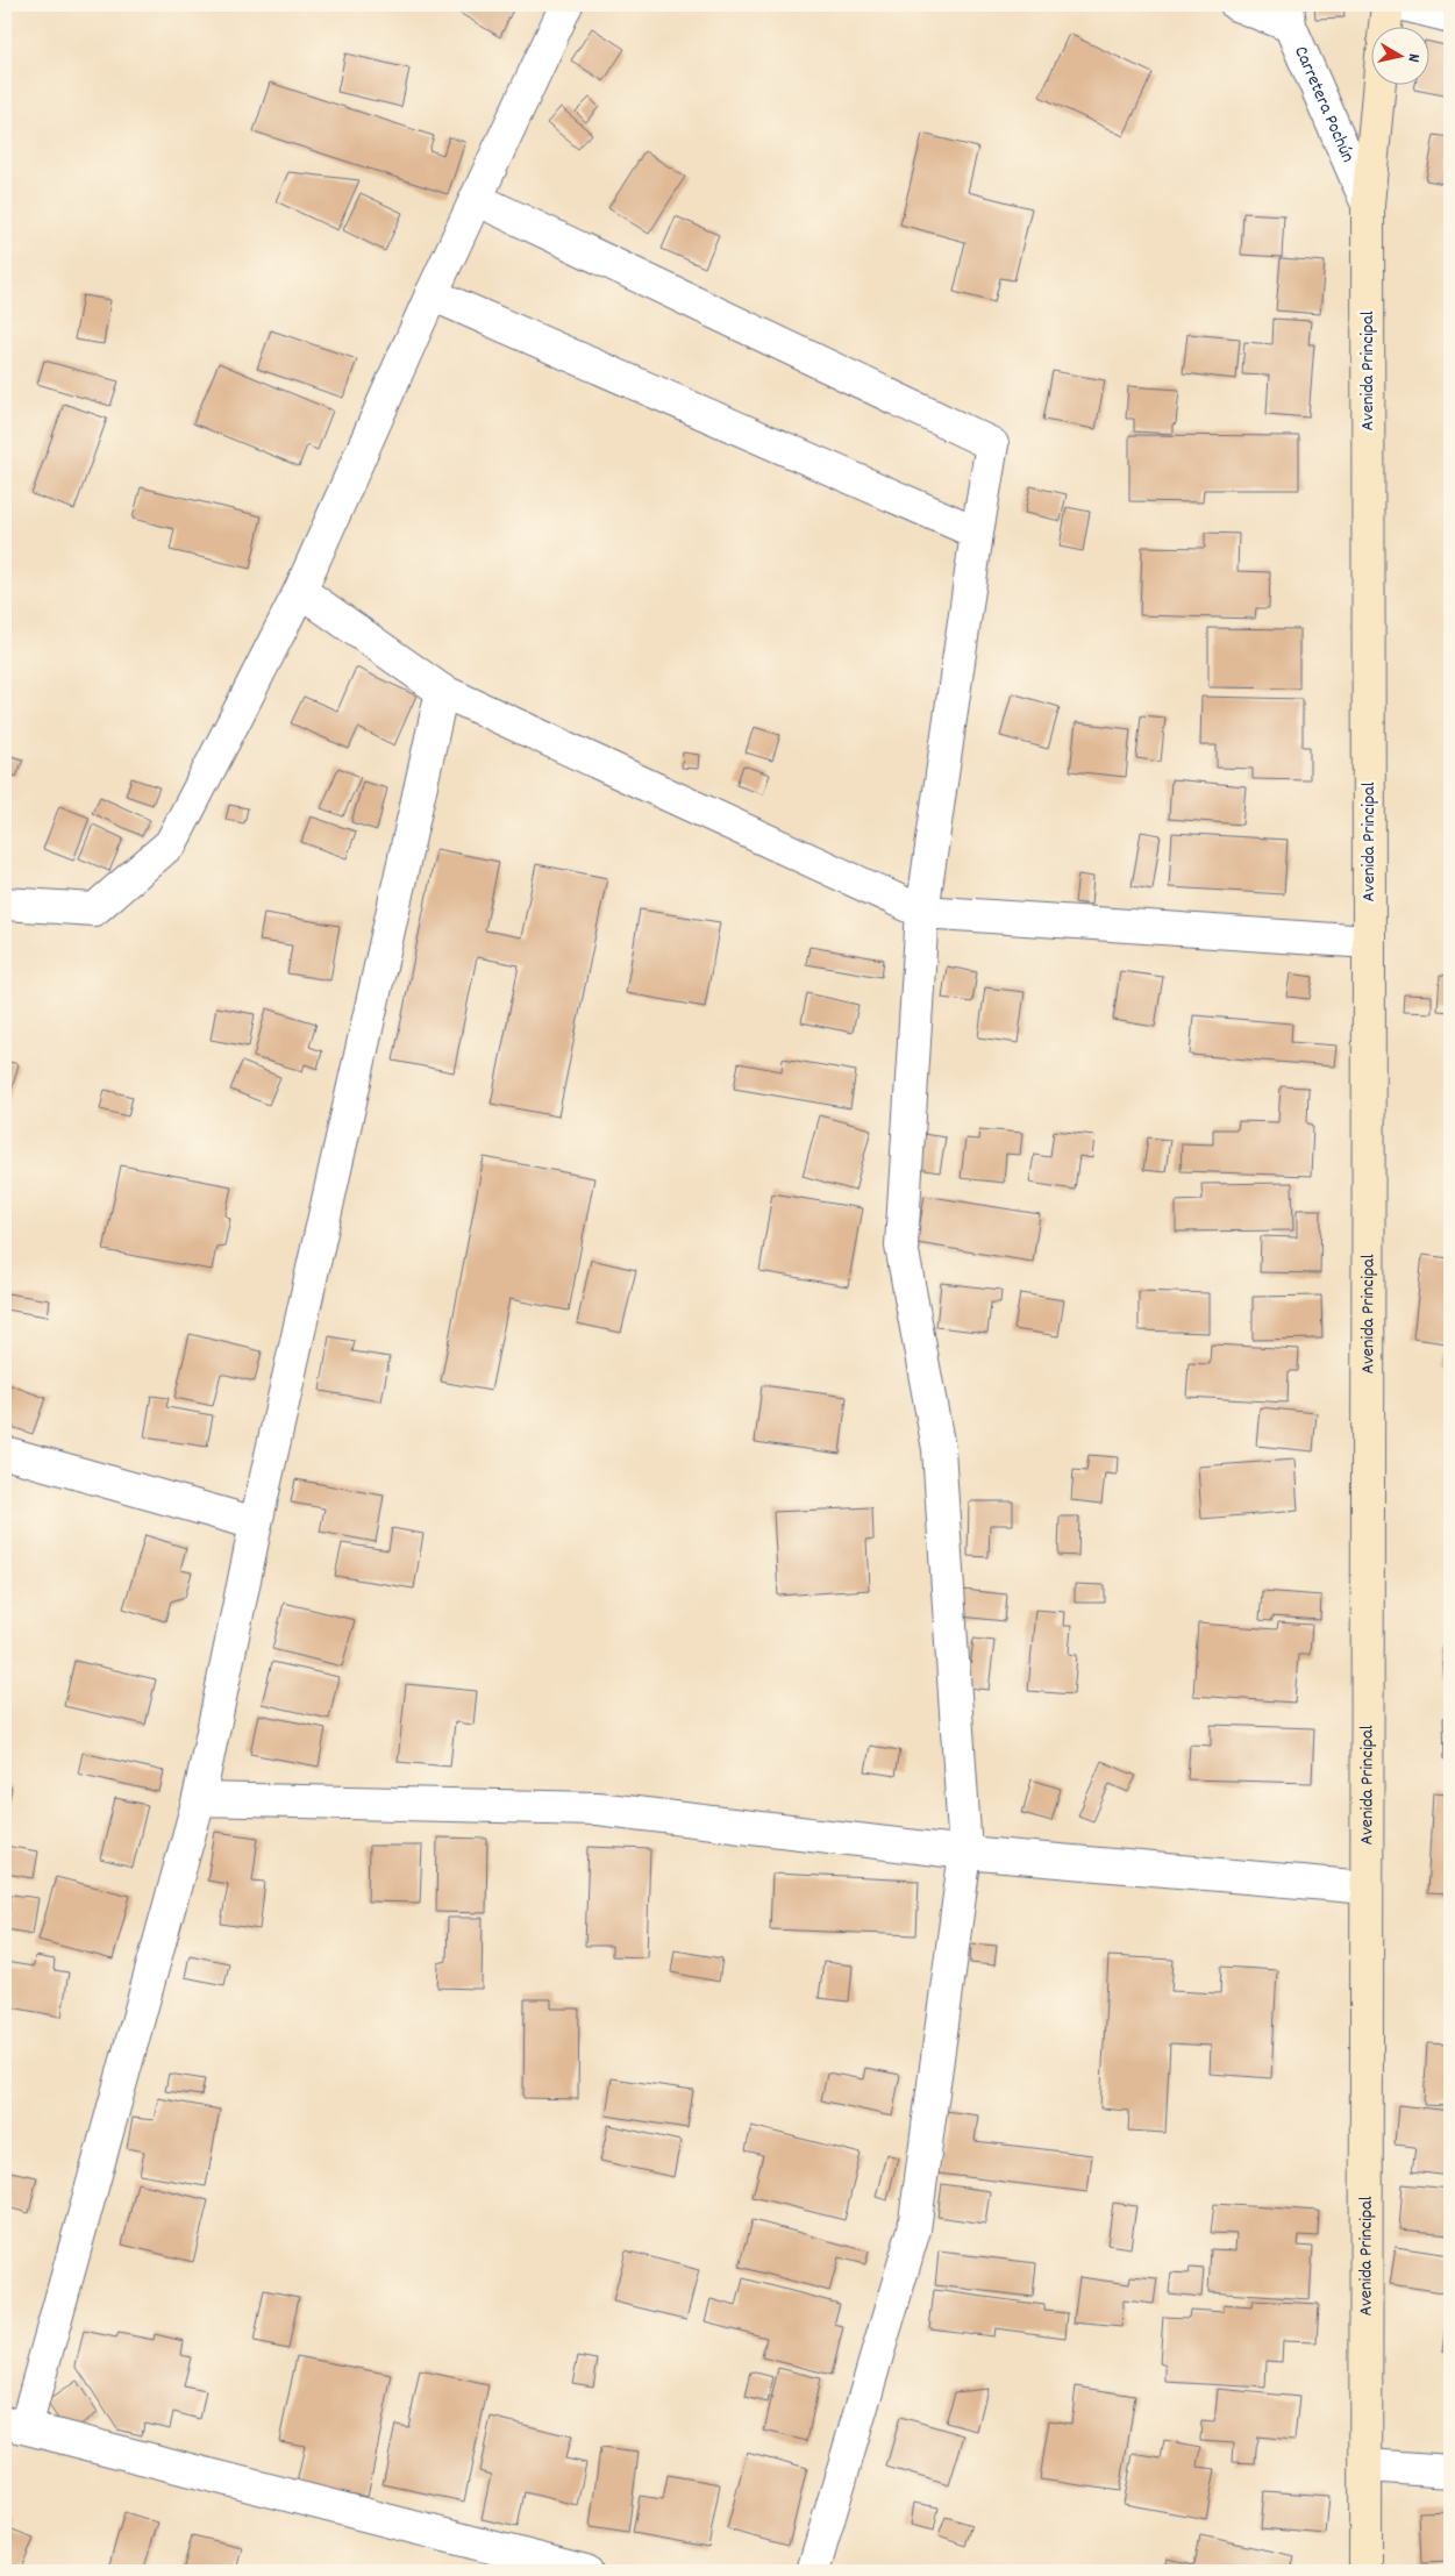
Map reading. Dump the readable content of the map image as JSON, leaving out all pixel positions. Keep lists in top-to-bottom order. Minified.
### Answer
{"streets":{"main road":["Avenida Principal"],"street":["Carretera Pochún"]},"crossings":[["Carretera Pochún","Avenida Principal"]],"north":"right"}
